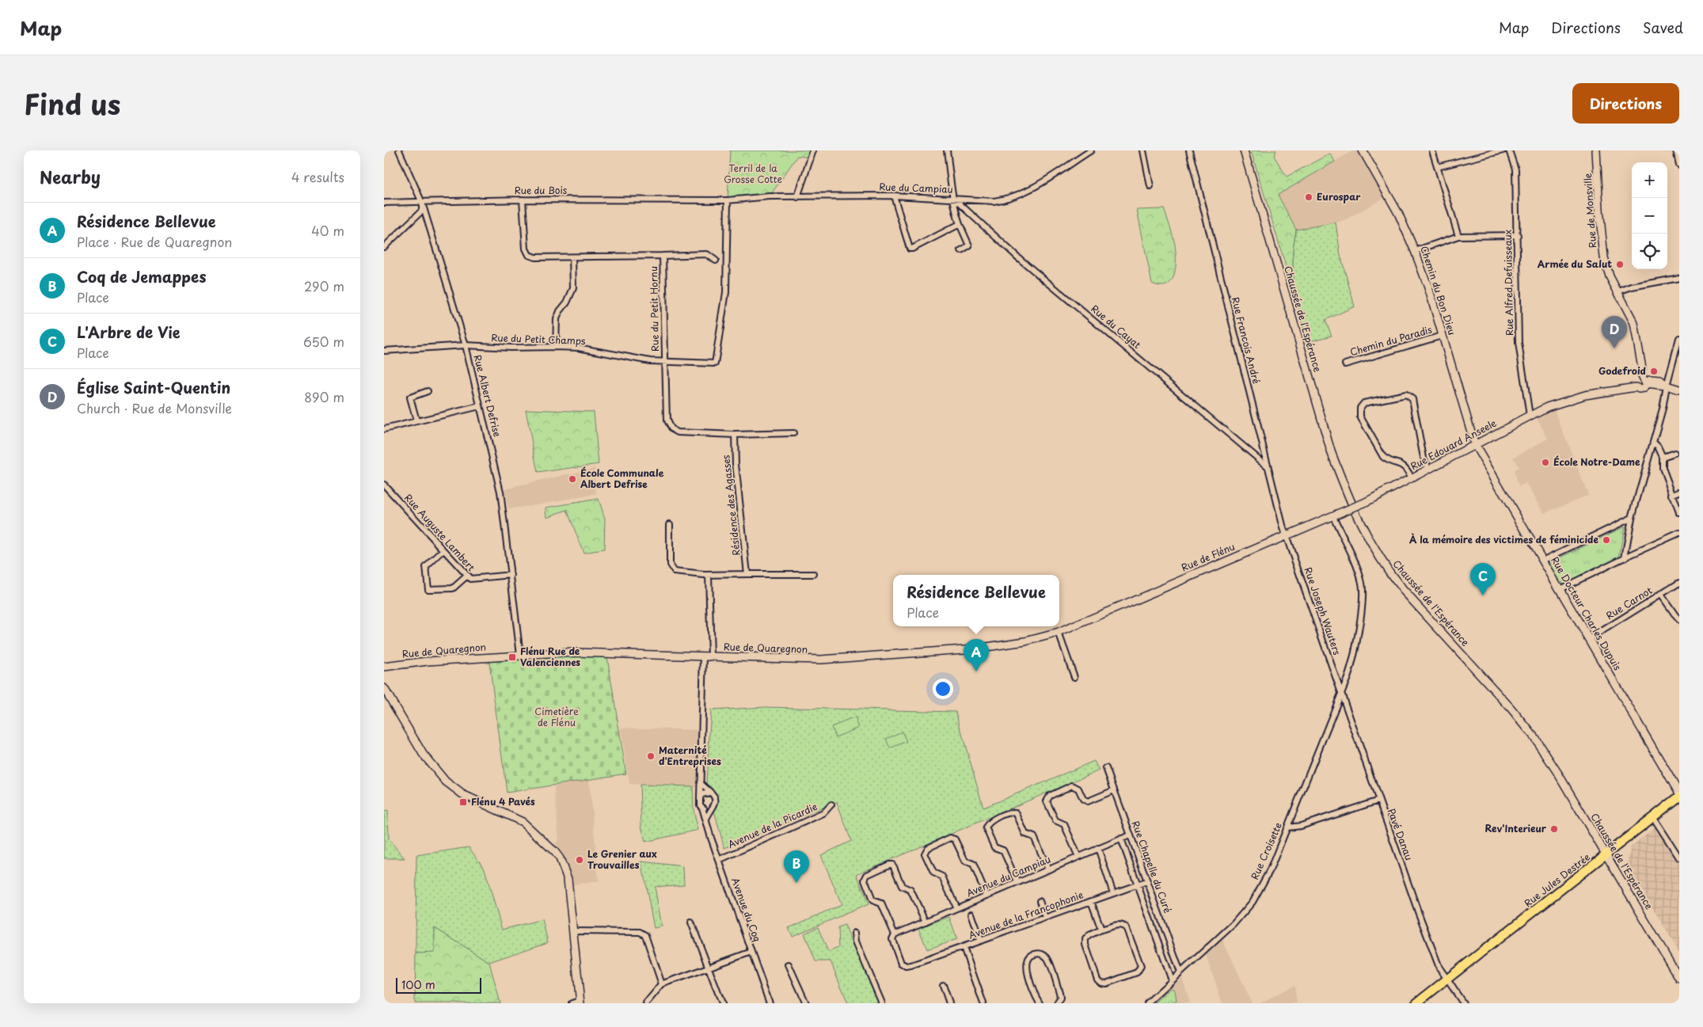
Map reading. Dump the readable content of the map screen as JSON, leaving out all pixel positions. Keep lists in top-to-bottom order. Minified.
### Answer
{"streets":{"main road":["Rue Jules Destrée"],"street":["Rue du Campiau","Rue du Bois","Rue de Monsville","Rue Alfred Defuisseaux","Chemin du Bon Dieu","Rue du Petit Hornu","Chaussée de l'Espérance","Rue du Cayat","Rue du Petit Champs","Rue Francois André","Chemin du Paradis","Rue Albert Defrise","Rue Edouard Anseele","Résidence des Agasses","Rue Auguste Lambert","Rue de Flénu","Rue Carnot","Rue Joseph Wauters","Rue Docteur Charles Dupuis","Rue de Quaregnon","Avenue de la Picardie","Pavé Danau","Rue Croisette","Rue Chapelle du Curé","Avenue du Campiau","Avenue du Coq","Avenue de la Francophonie"]},"crossings":[["Rue du Campiau","Rue du Bois"],["Rue du Campiau","Rue du Cayat"],["Rue du Campiau","Rue du Petit Champs"],["Rue du Bois","Rue du Petit Hornu"],["Rue du Bois","Rue Albert Defrise"],["Rue de Monsville","Rue Edouard Anseele"],["Rue Alfred Defuisseaux","Rue Edouard Anseele"],["Chemin du Bon Dieu","Chemin du Paradis"],["Chemin du Bon Dieu","Rue Edouard Anseele"],["Chemin du Bon Dieu","Rue Docteur Charles Dupuis"],["Rue du Petit Hornu","Rue du Petit Champs"],["Chaussée de l'Espérance","Rue Jules Destrée"],["Rue du Cayat","Rue Francois André"],["Rue du Petit Champs","Rue Albert Defrise"],["Rue Francois André","Rue Edouard Anseele"],["Rue Francois André","Rue de Flénu"],["Rue Francois André","Rue Joseph Wauters"],["Rue Albert Defrise","Rue Auguste Lambert"],["Rue Albert Defrise","Rue de Quaregnon"],["Rue Edouard Anseele","Rue de Flénu"],["Rue Edouard Anseele","Rue Joseph Wauters"],["Rue Edouard Anseele","Rue Docteur Charles Dupuis"],["Rue Edouard Anseele","Rue Croisette"],["Rue de Flénu","Rue Joseph Wauters"],["Rue de Flénu","Rue de Quaregnon"],["Rue Carnot","Rue Docteur Charles Dupuis"],["Rue Joseph Wauters","Pavé Danau"],["Rue Joseph Wauters","Rue Croisette"],["Avenue de la Picardie","Avenue du Coq"],["Pavé Danau","Rue Croisette"],["Pavé Danau","Rue Jules Destrée"],["Rue Croisette","Rue Chapelle du Curé"],["Rue Chapelle du Curé","Avenue du Campiau"],["Rue Chapelle du Curé","Avenue de la Francophonie"],["Avenue du Campiau","Avenue de la Francophonie"]],"parks":["Terril de la Grosse Cotte","Cimetière de Flénu"],"places":{"other":["Eurospar","Armée du Salut","Godefroid","École Notre-Dame","École Communale Albert Defrise","À la mémoire des victimes de féminicide","Maternité d'Entreprises","Rev'Interieur","Le Grenier aux Trouvailles"],"transit":["Flénu Rue de Valenciennes","Flénu 4 Pavés"]},"scale_bar":"100 m","page":{"header":"Map","nav":["Map","Directions","Saved"],"title":"Find us","buttons":"Directions","heading":["Nearby","4 results"],"map_buttons":["+","−"],"list":[{"mark":"A","name":"Résidence Bellevue","note":"Place · Rue de Quaregnon","value":"40 m"},{"mark":"B","name":"Coq de Jemappes","note":"Place","value":"290 m"},{"mark":"C","name":"L'Arbre de Vie","note":"Place","value":"650 m"},{"mark":"D","name":"Église Saint-Quentin","note":"Church · Rue de Monsville","value":"890 m"}],"pins":["D","C","A","B"],"popup":["Résidence Bellevue","Place"],"scale":"100 m"}}
